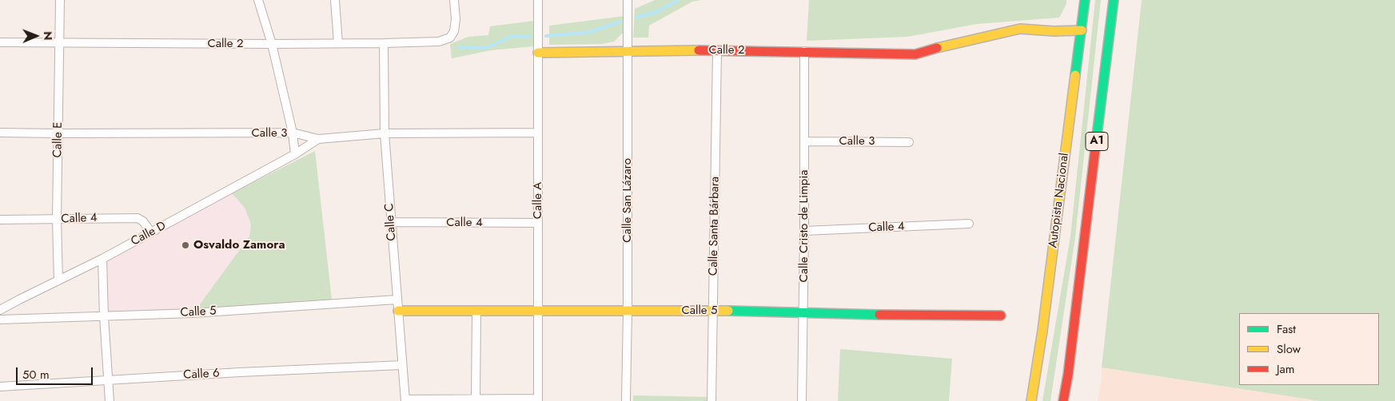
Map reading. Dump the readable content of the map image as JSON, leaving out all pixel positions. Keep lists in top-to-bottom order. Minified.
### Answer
{"streets":{"main road":["Calle 2","A1","Autopista Nacional","Calle 5"],"street":["Calle 3","Calle E","Calle A","Calle San Lázaro","Calle 4","Calle C","Calle Santa Bárbara","Calle Cristo de Limpia","Calle D","Calle 6"]},"crossings":[["Calle 2","Calle E"],["Calle 2","Calle A"],["Calle 2","Calle San Lázaro"],["Calle 2","Autopista Nacional"],["Calle 2","Calle C"],["Calle 2","Calle Santa Bárbara"],["Calle 2","Calle Cristo de Limpia"],["Calle 3","Calle E"],["Calle 3","Calle A"],["Calle 3","Calle C"],["Calle 3","Calle Cristo de Limpia"],["Calle 3","Calle D"],["Calle E","Calle 4"],["Calle E","Calle D"],["Calle A","Calle 4"],["Calle A","Calle 5"],["Calle San Lázaro","Calle 5"],["Calle 4","Calle C"],["Calle 4","Calle Cristo de Limpia"],["Calle 4","Calle D"],["Calle C","Calle 5"],["Calle C","Calle 6"],["Calle Santa Bárbara","Calle 5"],["Calle Cristo de Limpia","Calle 5"]],"places":["Osvaldo Zamora"],"legend":["Fast","Slow","Jam"],"scale_bar":"50 m","north":"right"}
